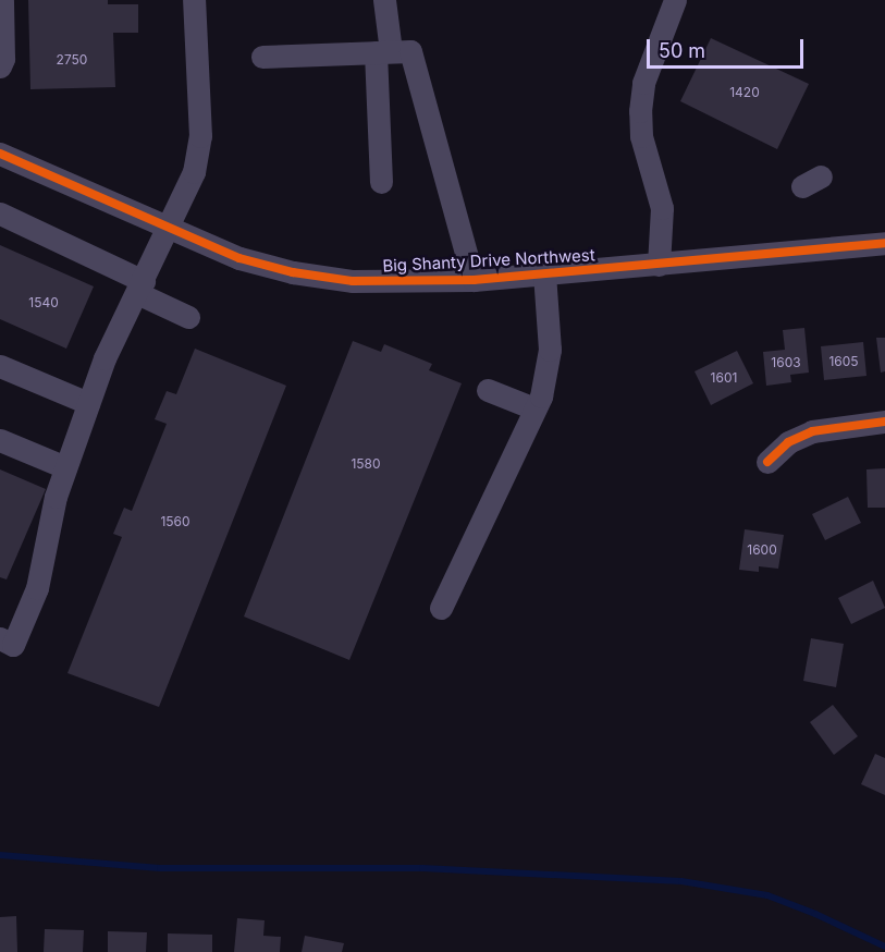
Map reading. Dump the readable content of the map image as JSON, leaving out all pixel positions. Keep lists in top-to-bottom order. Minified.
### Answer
{"streets":{"street":["Big Shanty Drive Northwest"]},"house_numbers":["2750","1420","1540","1605","1603","1601","1580","1560","1600"],"scale_bar":"50 m"}
